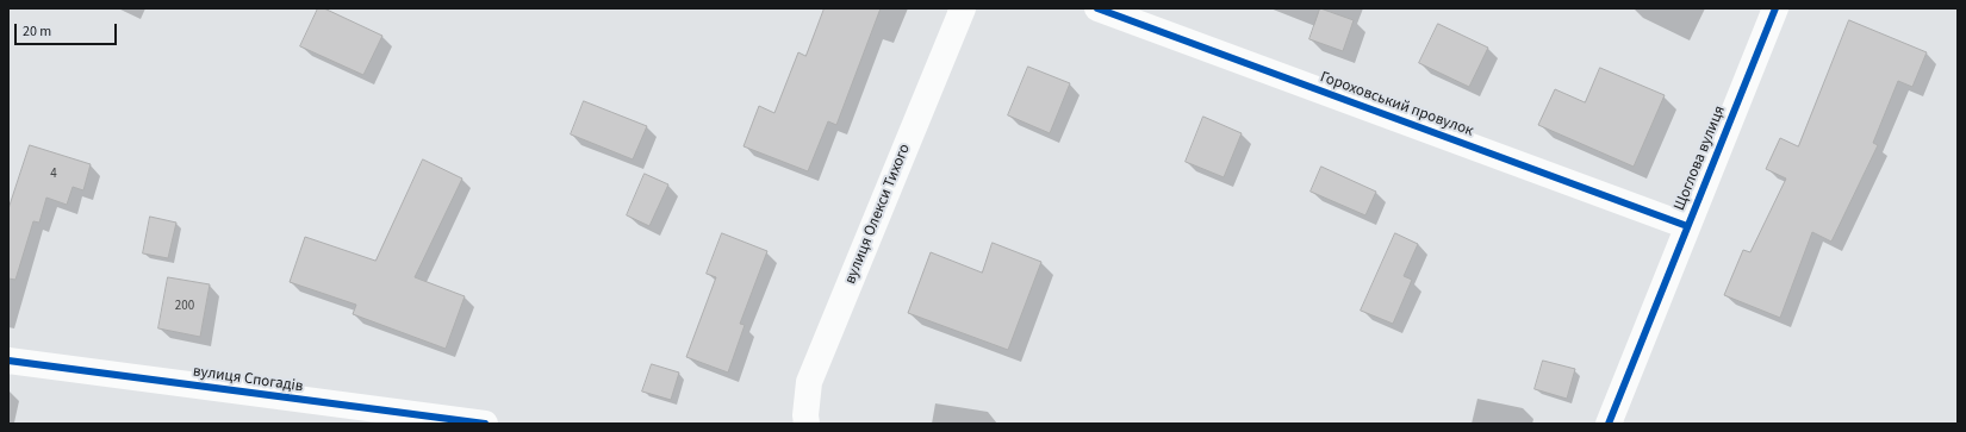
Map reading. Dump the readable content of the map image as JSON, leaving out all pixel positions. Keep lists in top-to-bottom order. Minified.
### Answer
{"streets":{"street":["Гороховський провулок","Щоглова вулиця","вулиця Олекси Тихого","вулиця Спогадів"]},"crossings":[["Гороховський провулок","Щоглова вулиця"]],"house_numbers":["4","200"],"scale_bar":"20 m"}
